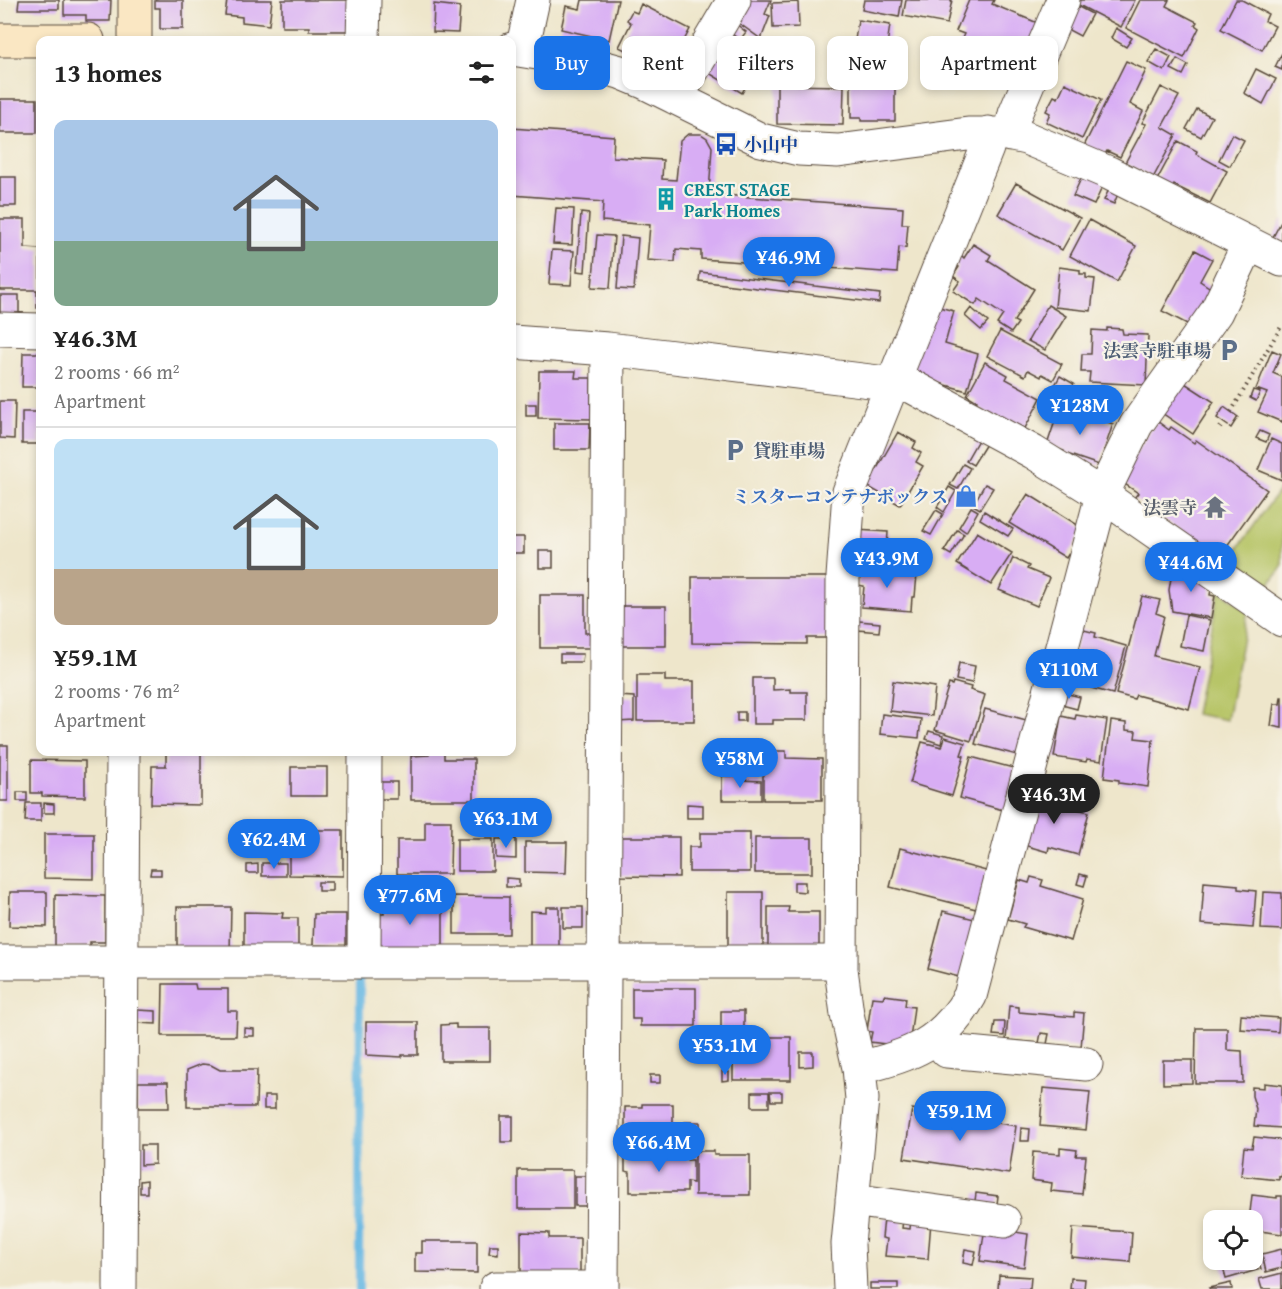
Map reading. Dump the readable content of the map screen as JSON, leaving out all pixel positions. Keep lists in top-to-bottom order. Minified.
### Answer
{"places":{"bus stop":["小山中"],"building":["CREST STAGE Park Homes"],"parking":["法雲寺駐車場","貸駐車場"],"shop":["ミスターコンテナボックス"],"temple":["法雲寺"]},"page":{"chip":["Buy","Rent","Filters","New","Apartment"],"heading":"13 homes","list":[{"name":"¥46.3M","note":"2 rooms · 66 m² · Apartment"},{"name":"¥59.1M","note":"2 rooms · 76 m² · Apartment"}],"price":["¥46.9M","¥128M","¥43.9M","¥44.6M","¥110M","¥58M","¥46.3M","¥63.1M","¥62.4M","¥77.6M","¥53.1M","¥59.1M","¥66.4M"]}}
